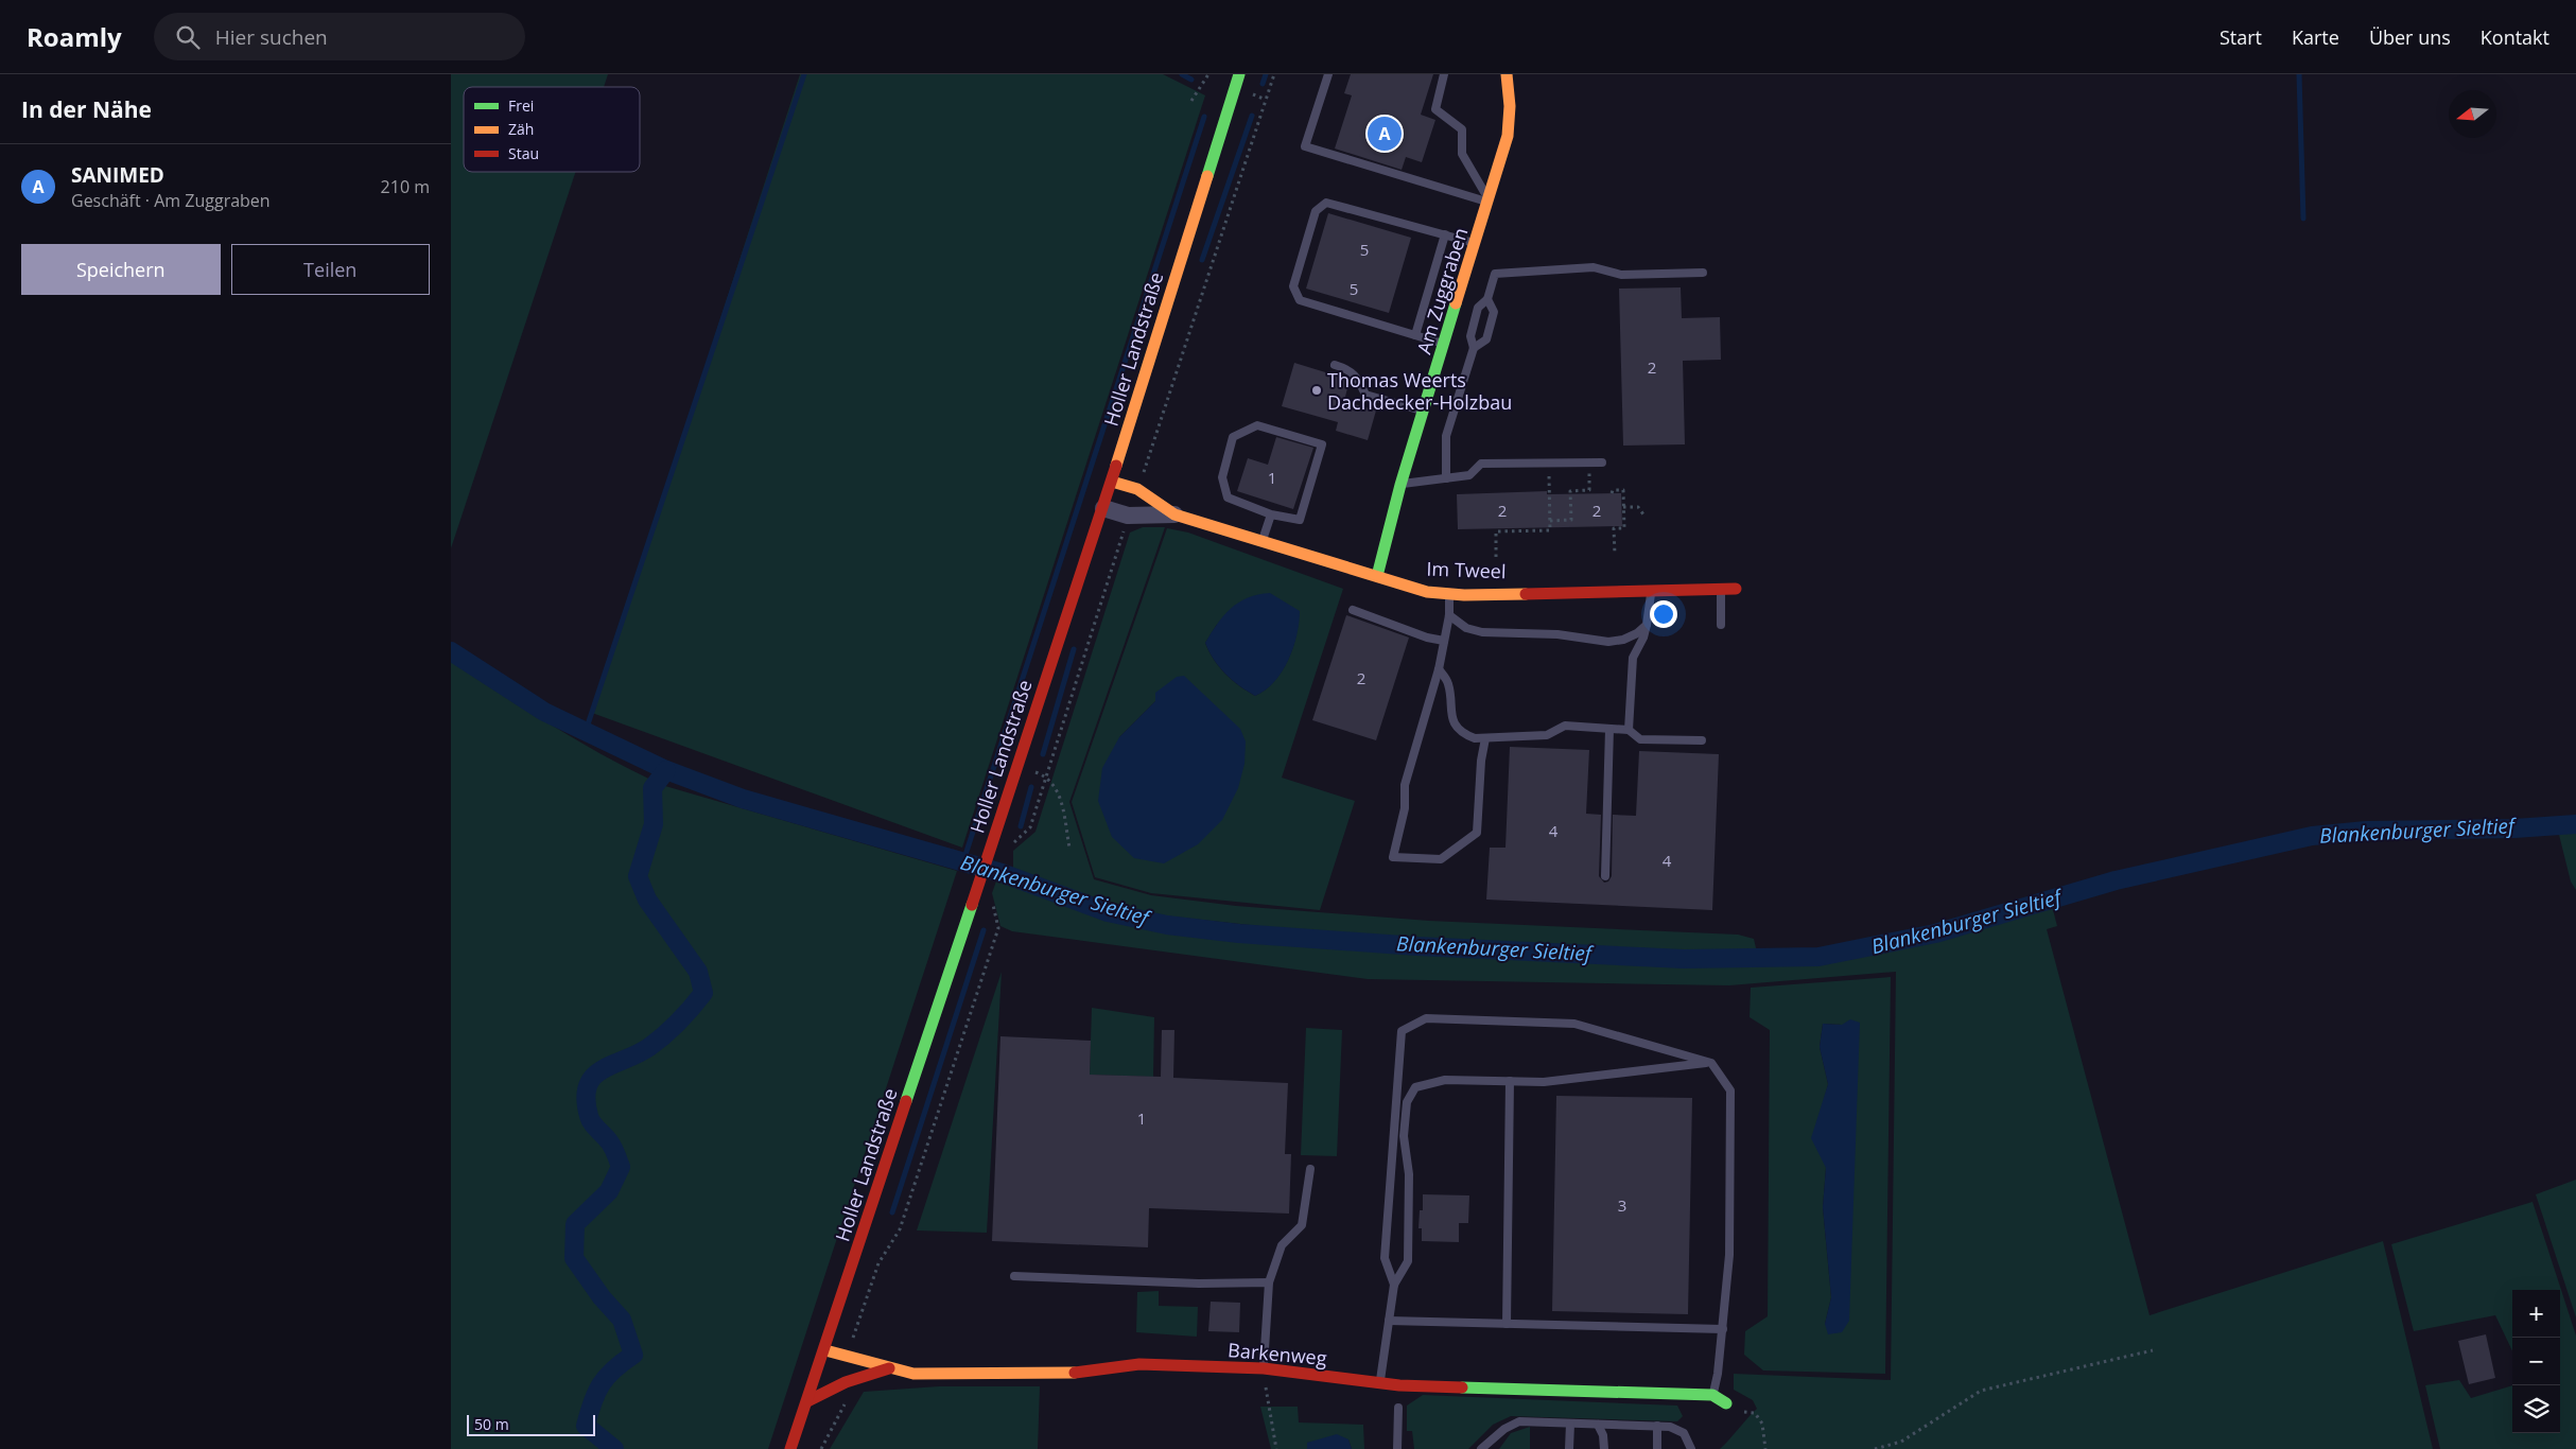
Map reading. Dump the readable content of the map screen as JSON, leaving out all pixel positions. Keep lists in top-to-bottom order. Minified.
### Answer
{"streets":{"street":["Am Zuggraben","Holler Landstraße","Im Tweel","Barkenweg"]},"crossings":[["Am Zuggraben","Im Tweel"],["Holler Landstraße","Im Tweel"],["Holler Landstraße","Barkenweg"]],"water":["Blankenburger Sieltief"],"places":["Thomas Weerts Dachdecker-Holzbau"],"house_numbers":["5","5","2","1","2","2","2","4","4","1","3"],"legend":["Frei","Zäh","Stau"],"scale_bar":"50 m","north":"left","page":{"header":"Roamly","search":"Hier suchen","nav":["Start","Karte","Über uns","Kontakt"],"heading":"In der Nähe","pins":"A","list":[{"mark":"A","name":"SANIMED","note":"Geschäft · Am Zuggraben","value":"210 m"}],"buttons":["Speichern","Teilen"],"map_buttons":["+","−"],"scale":"50 m"}}
